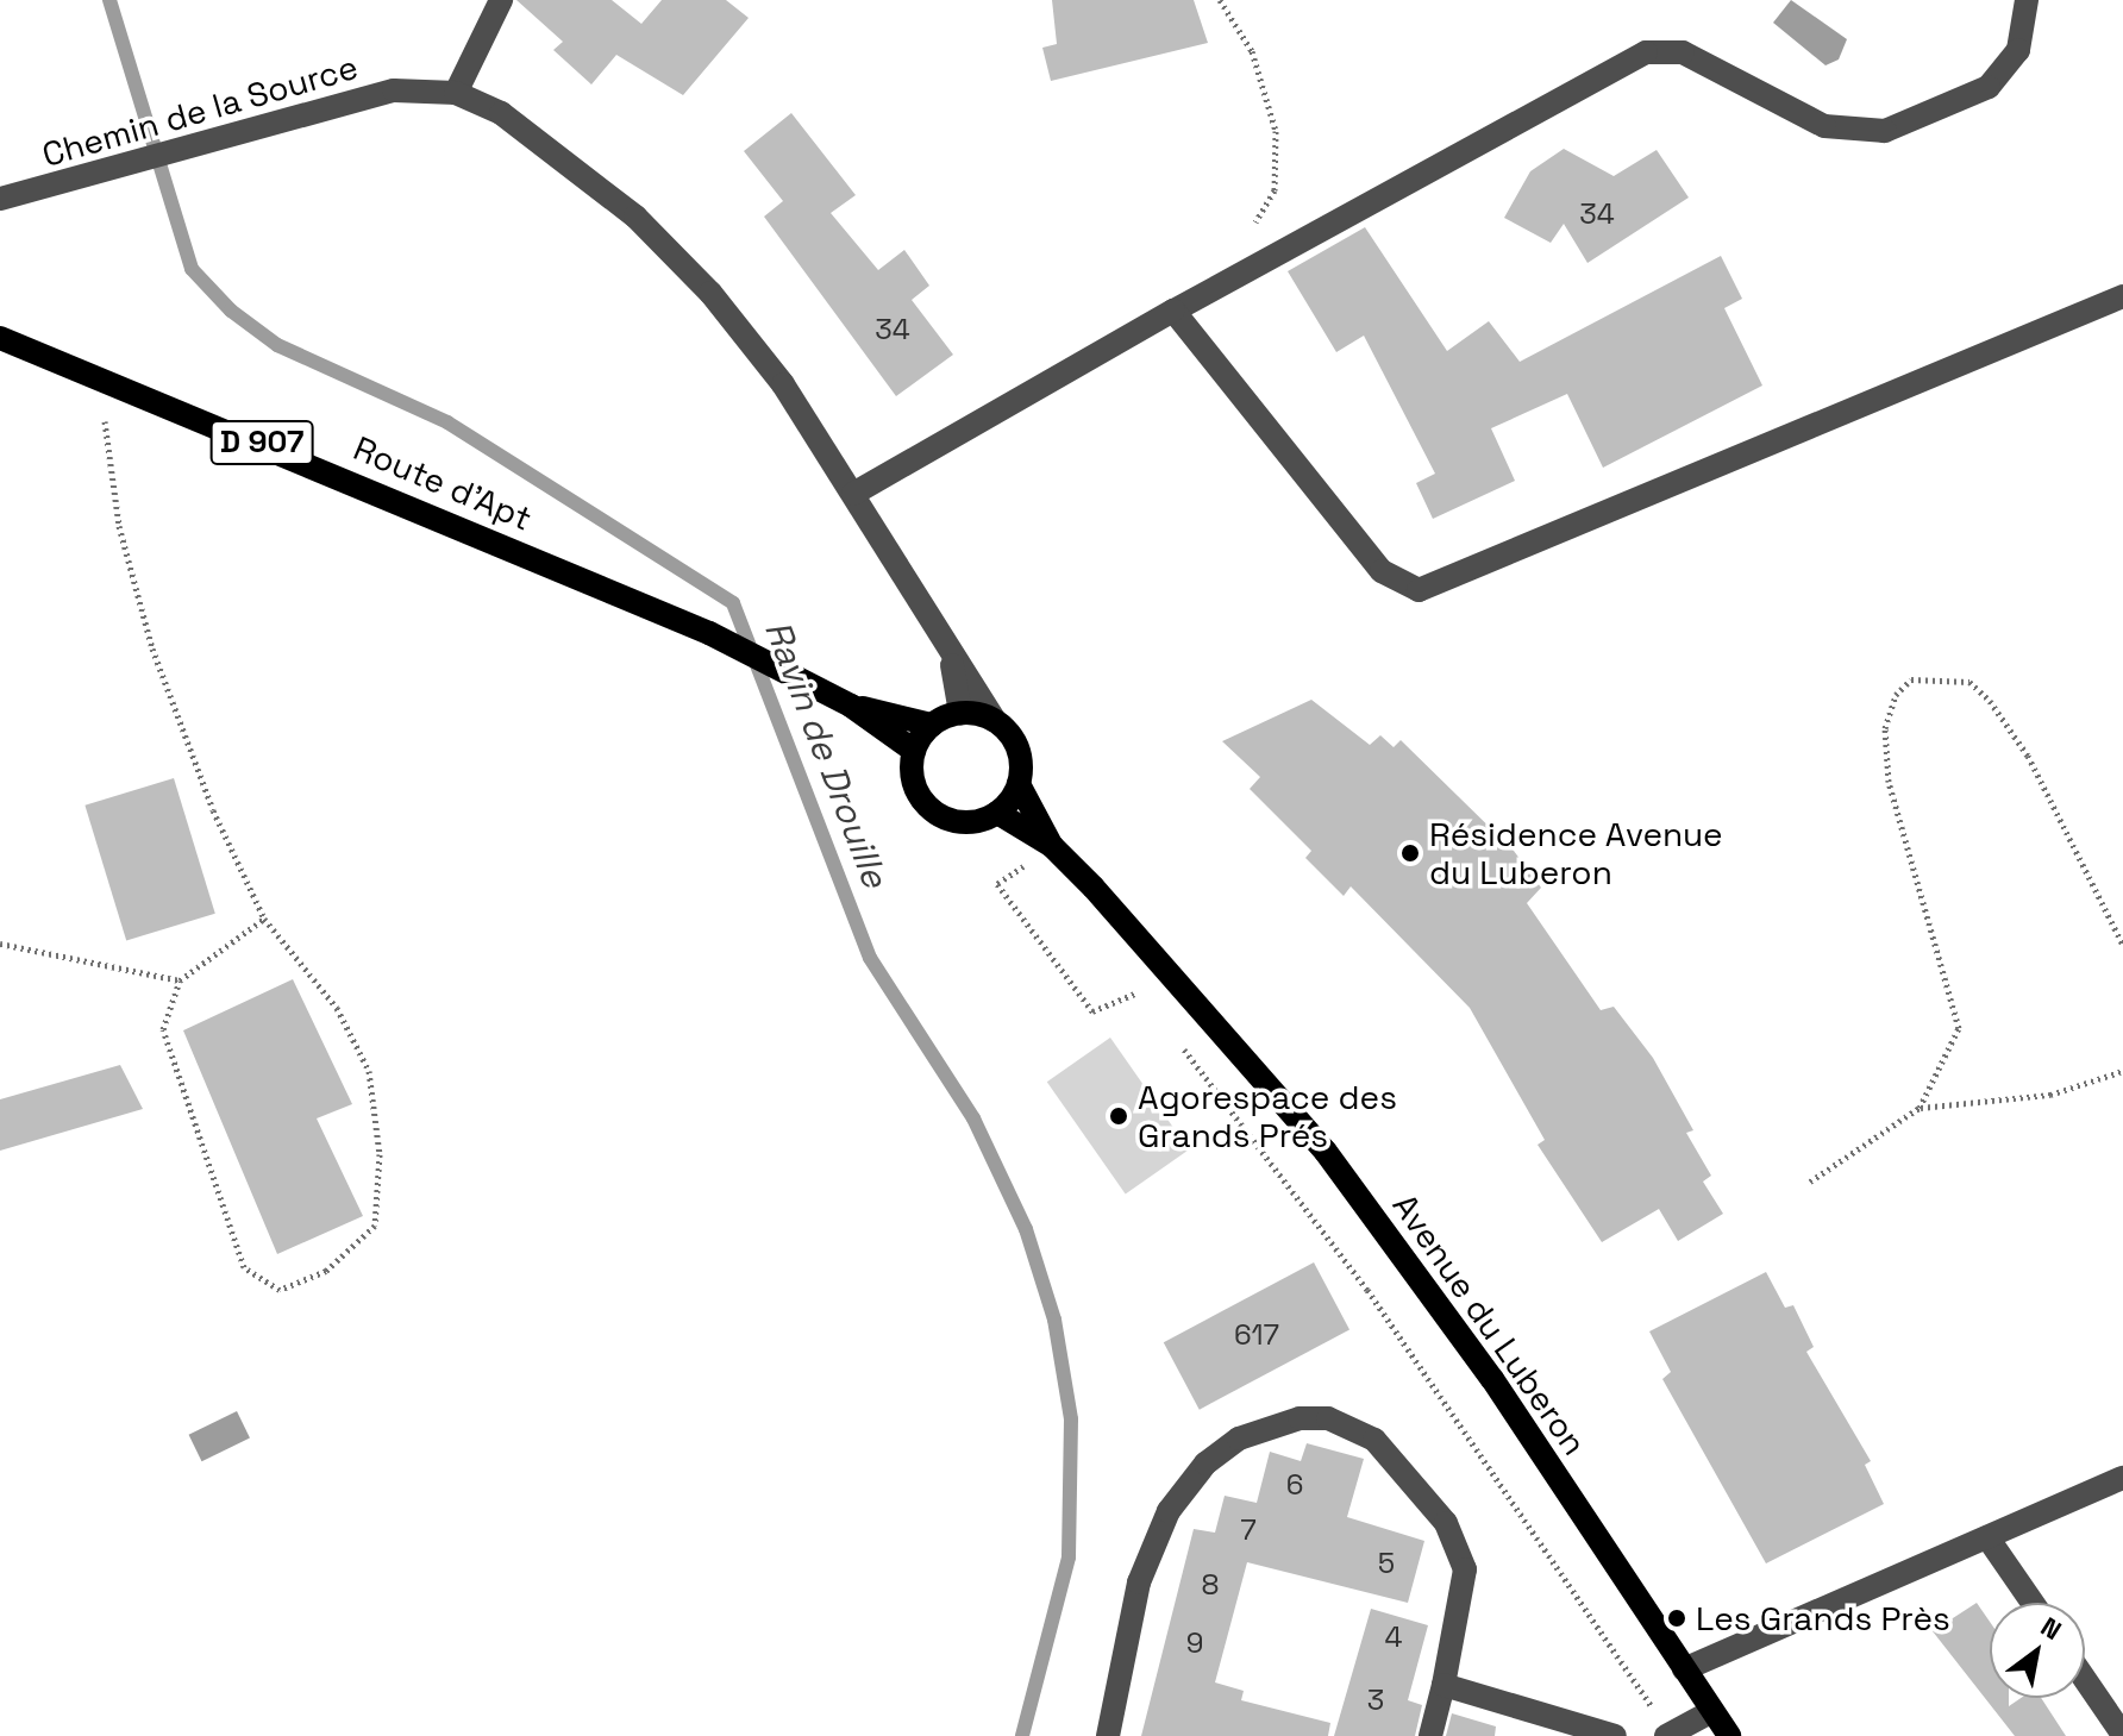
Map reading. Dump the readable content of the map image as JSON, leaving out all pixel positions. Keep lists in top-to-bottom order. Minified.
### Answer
{"streets":{"main road":["D 907","Route d'Apt","Avenue du Luberon"],"street":["Chemin de la Source"]},"crossings":[["Chemin de la Source","Route d'Apt"],["Chemin de la Source","Avenue du Luberon"],["Route d'Apt","Avenue du Luberon"]],"water":["Ravin de Drouille"],"places":["Résidence Avenue du Luberon","Agorespace des Grands Prés","Les Grands Près"],"house_numbers":["34","34","617","6","7","5","8","4","9","3"],"north":"top right"}
